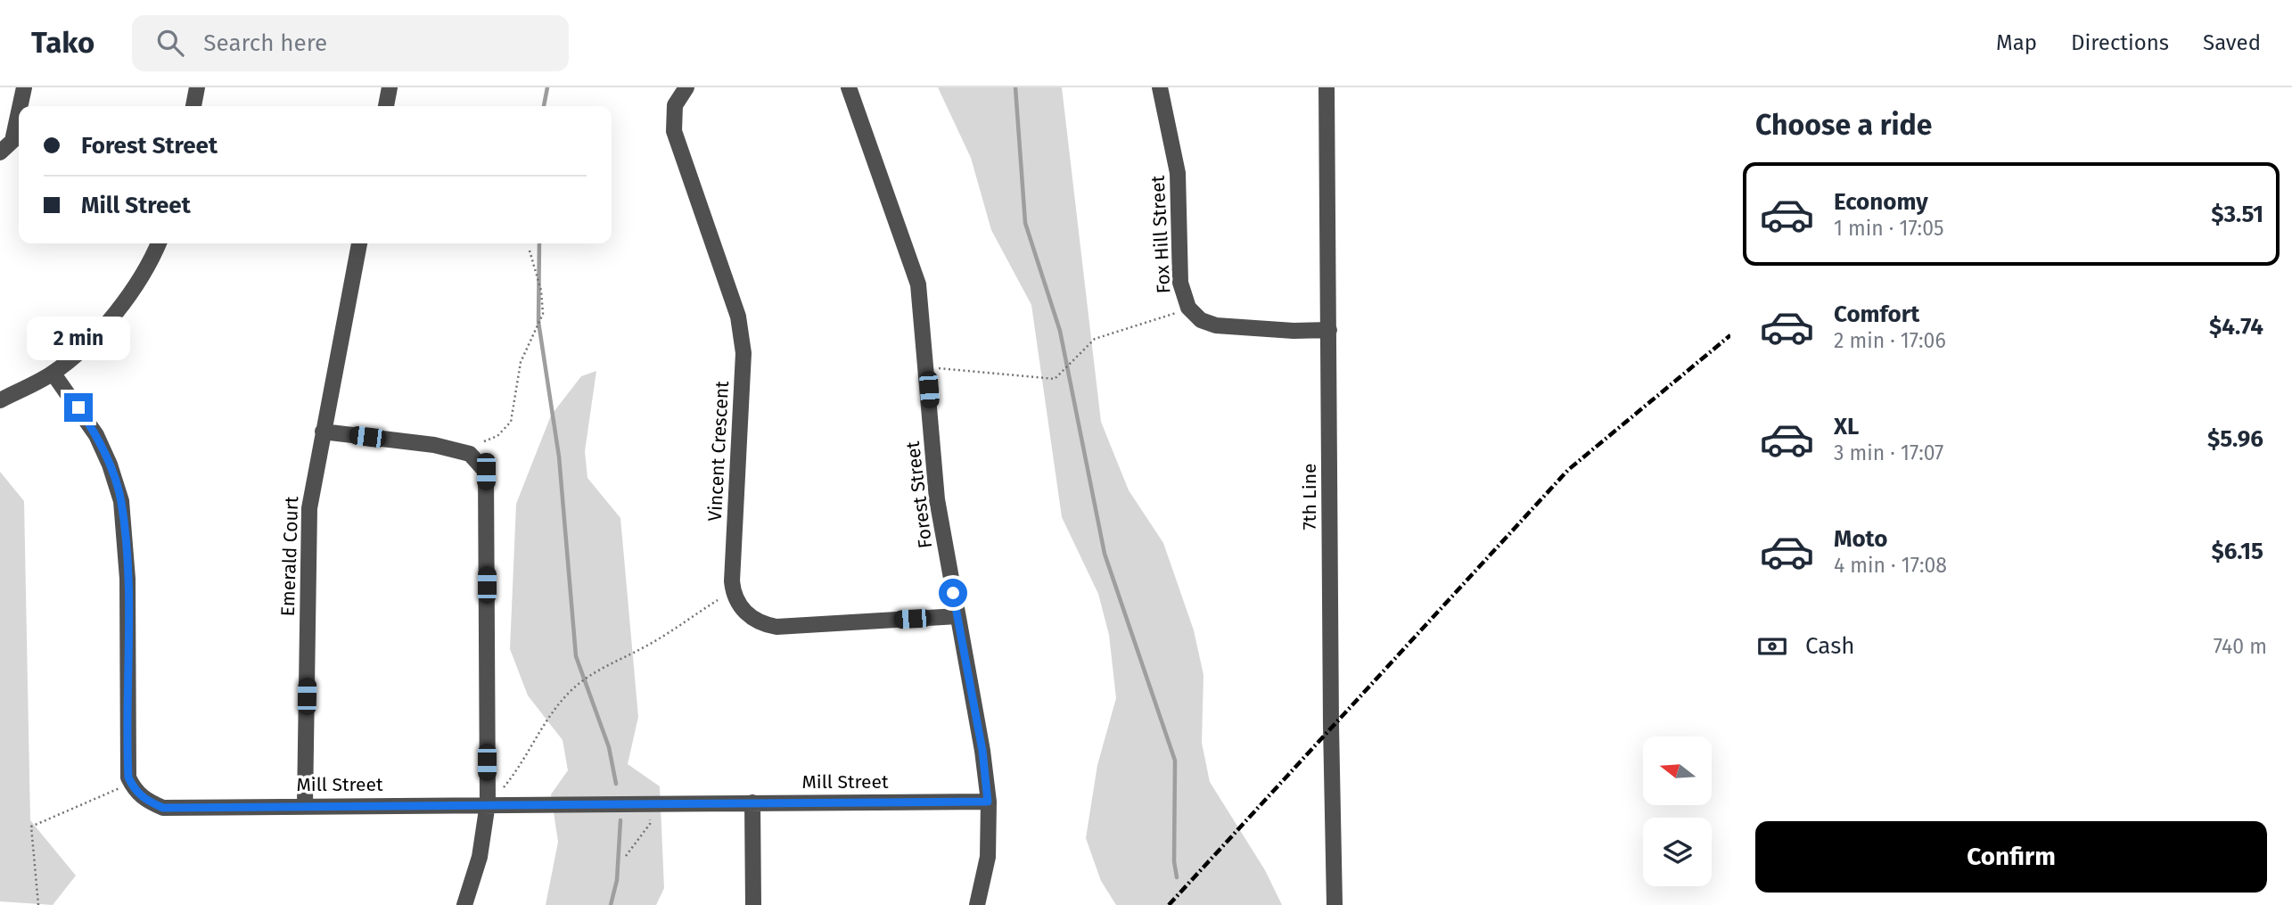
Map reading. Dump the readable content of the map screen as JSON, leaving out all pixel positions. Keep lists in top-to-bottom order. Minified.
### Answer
{"streets":{"street":["Fox Hill Street","Vincent Crescent","Forest Street","7th Line","Emerald Court","Mill Street"]},"crossings":[["Fox Hill Street","7th Line"],["Vincent Crescent","Forest Street"],["Forest Street","Mill Street"],["Emerald Court","Mill Street"]],"north":"left","page":{"header":"Tako","search":"Search here","nav":["Map","Directions","Saved"],"heading":"Choose a ride","banner":["Forest Street","Mill Street"],"list":[{"name":"Economy","note":"1 min · 17:05","value":"$3.51"},{"name":"Comfort","note":"2 min · 17:06","value":"$4.74"},{"name":"XL","note":"3 min · 17:07","value":"$5.96"},{"name":"Moto","note":"4 min · 17:08","value":"$6.15"}],"bubble":"2 min","pay":["Cash","740 m"],"buttons":"Confirm"}}
